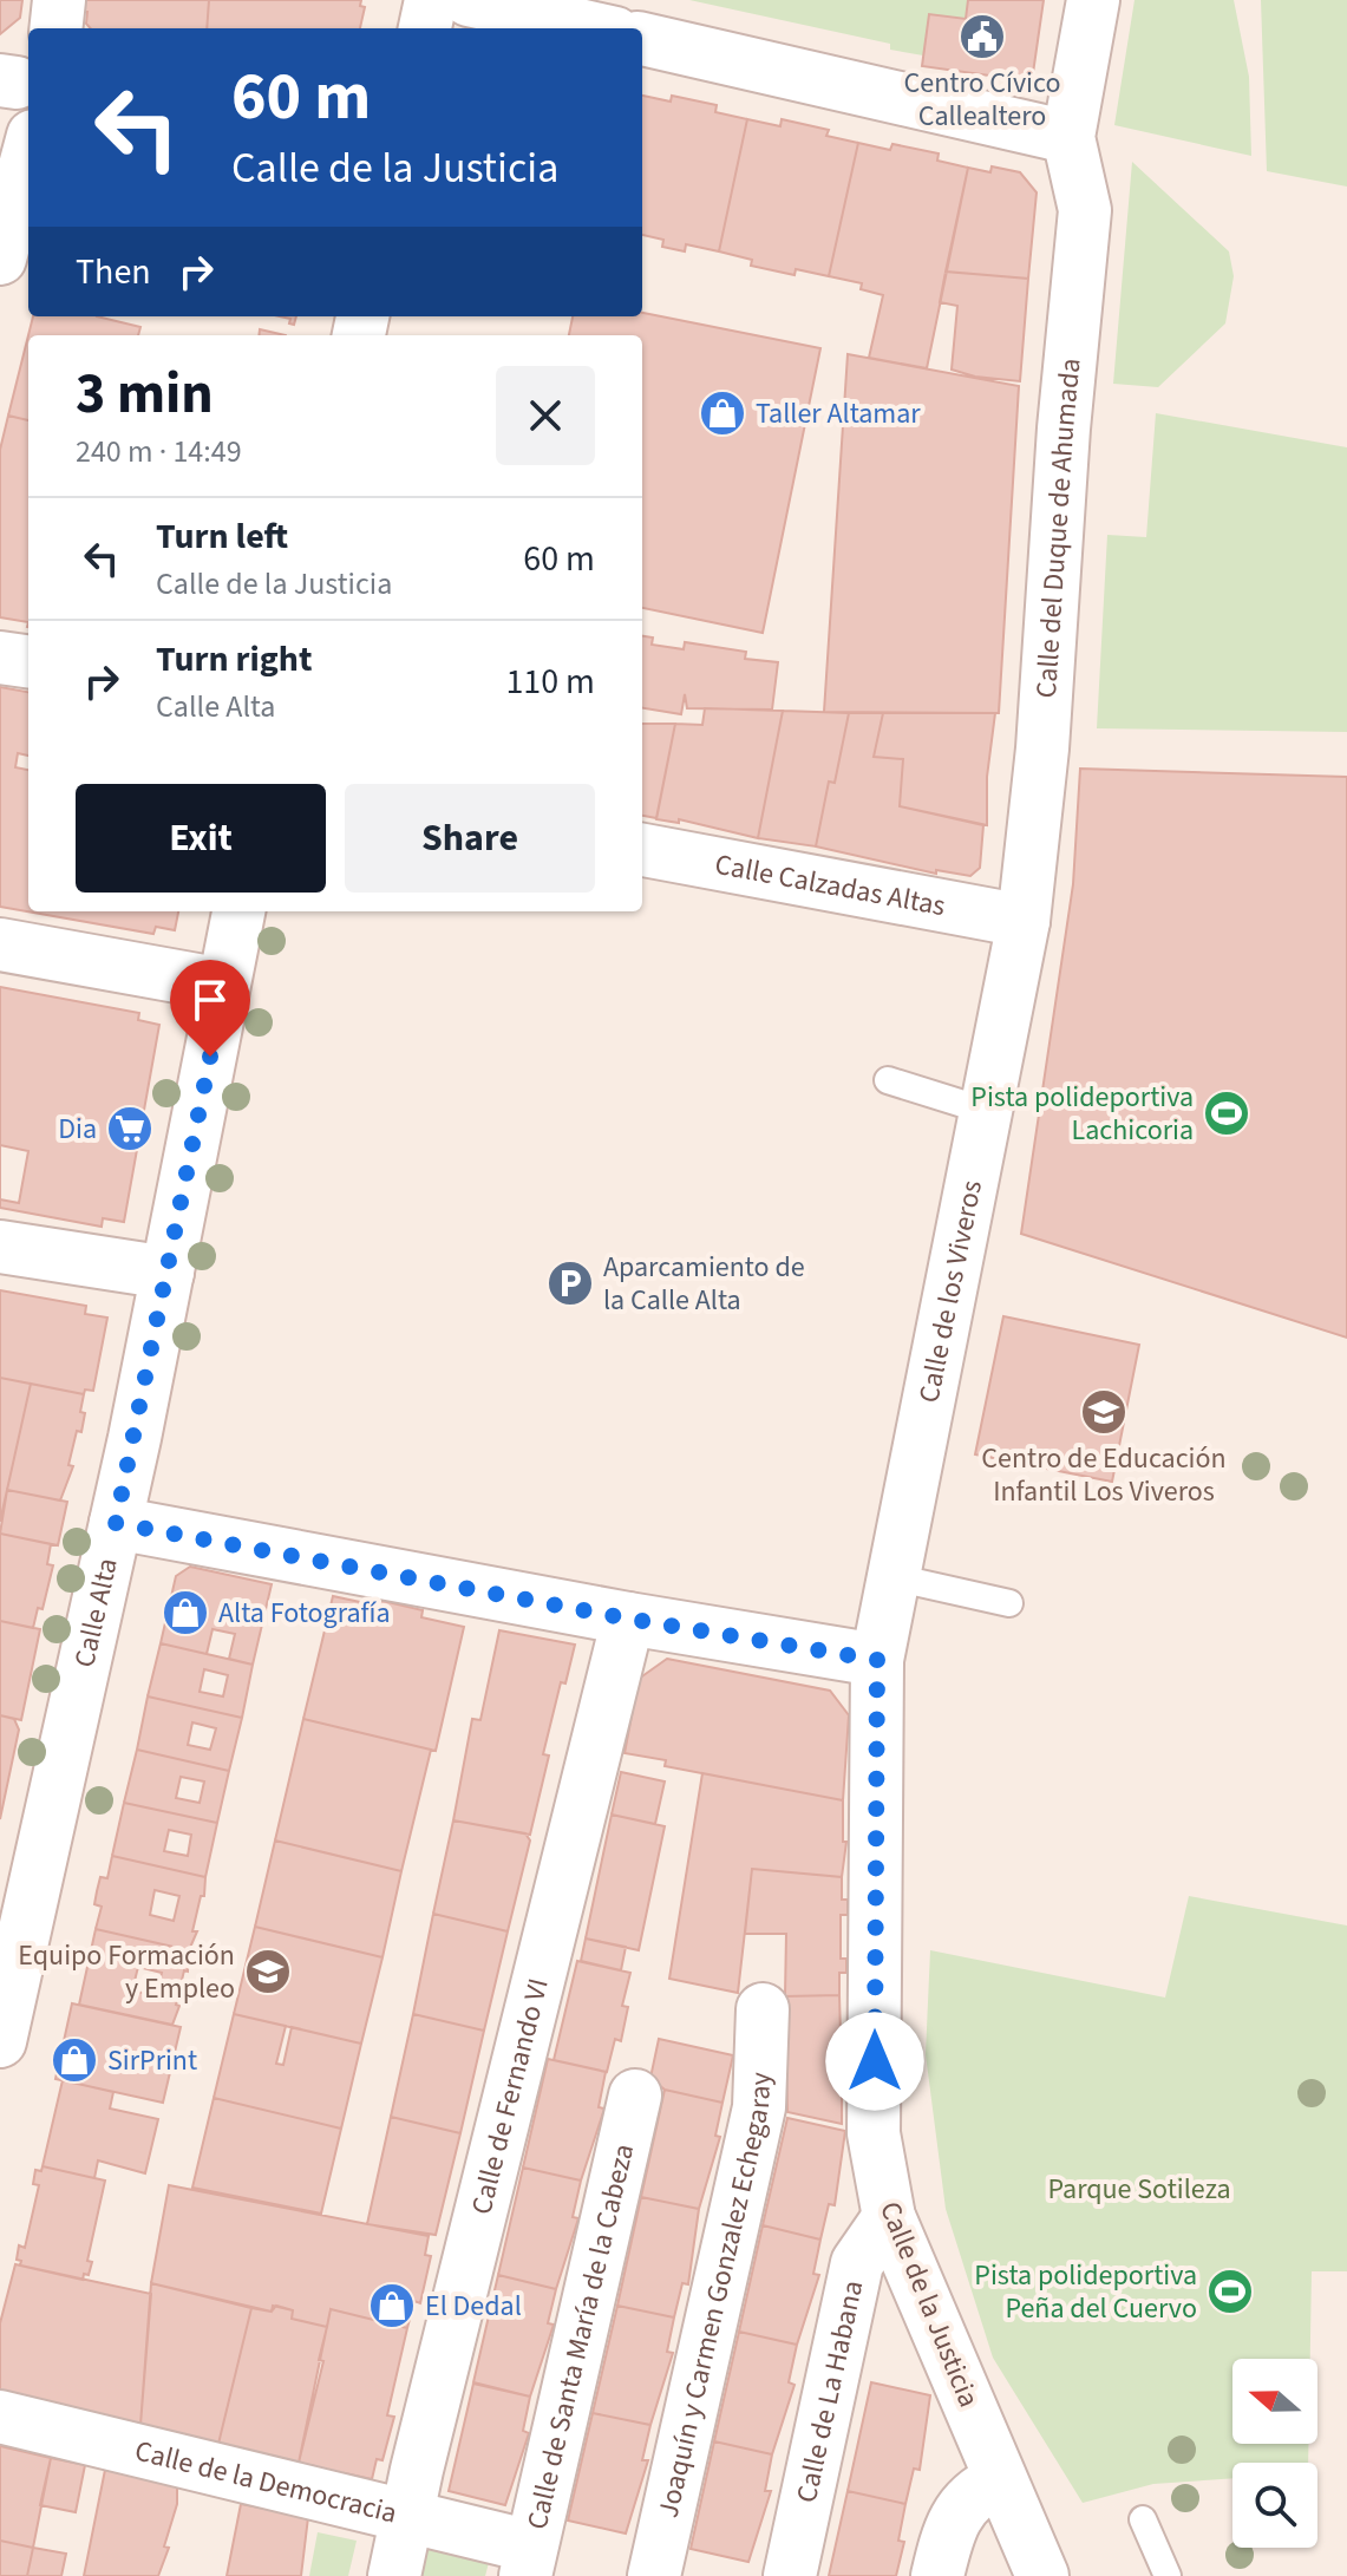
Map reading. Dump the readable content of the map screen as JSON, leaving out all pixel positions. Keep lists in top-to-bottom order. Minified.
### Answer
{"streets":{"street":["Calle del Duque de Ahumada","Calle Calzadas Altas","Calle de los Viveros","Calle Alta","Calle de Fernando VI","Joaquín y Carmen Gonzalez Echegaray","Calle de la Justicia","Calle de Santa María de la Cabeza","Calle de La Habana","Calle de la Democracia"]},"crossings":[["Calle del Duque de Ahumada","Calle Calzadas Altas"],["Calle del Duque de Ahumada","Calle de los Viveros"],["Calle Calzadas Altas","Calle de los Viveros"],["Calle de los Viveros","Calle de la Justicia"],["Calle de Fernando VI","Calle de la Democracia"],["Calle de la Justicia","Calle de La Habana"],["Calle de Santa María de la Cabeza","Calle de la Democracia"]],"parks":["Parque Sotileza"],"places":{"public building":["Centro Cívico Callealtero"],"shop":["Taller Altamar","Alta Fotografía","SirPrint","El Dedal"],"sports":["Pista polideportiva Lachicoria","Pista polideportiva Peña del Cuervo"],"supermarket":["Dia"],"parking":["Aparcamiento de la Calle Alta"],"school or university":["Centro de Educación Infantil Los Viveros","Equipo Formación y Empleo"]},"north":"left","page":{"turn":["60 m","Calle de la Justicia"],"then":"Then","heading":["3 min","240 m · 14:49"],"list":[{"name":"Turn left","note":"Calle de la Justicia","value":"60 m"},{"name":"Turn right","note":"Calle Alta","value":"110 m"}],"buttons":["Exit","Share"]}}
